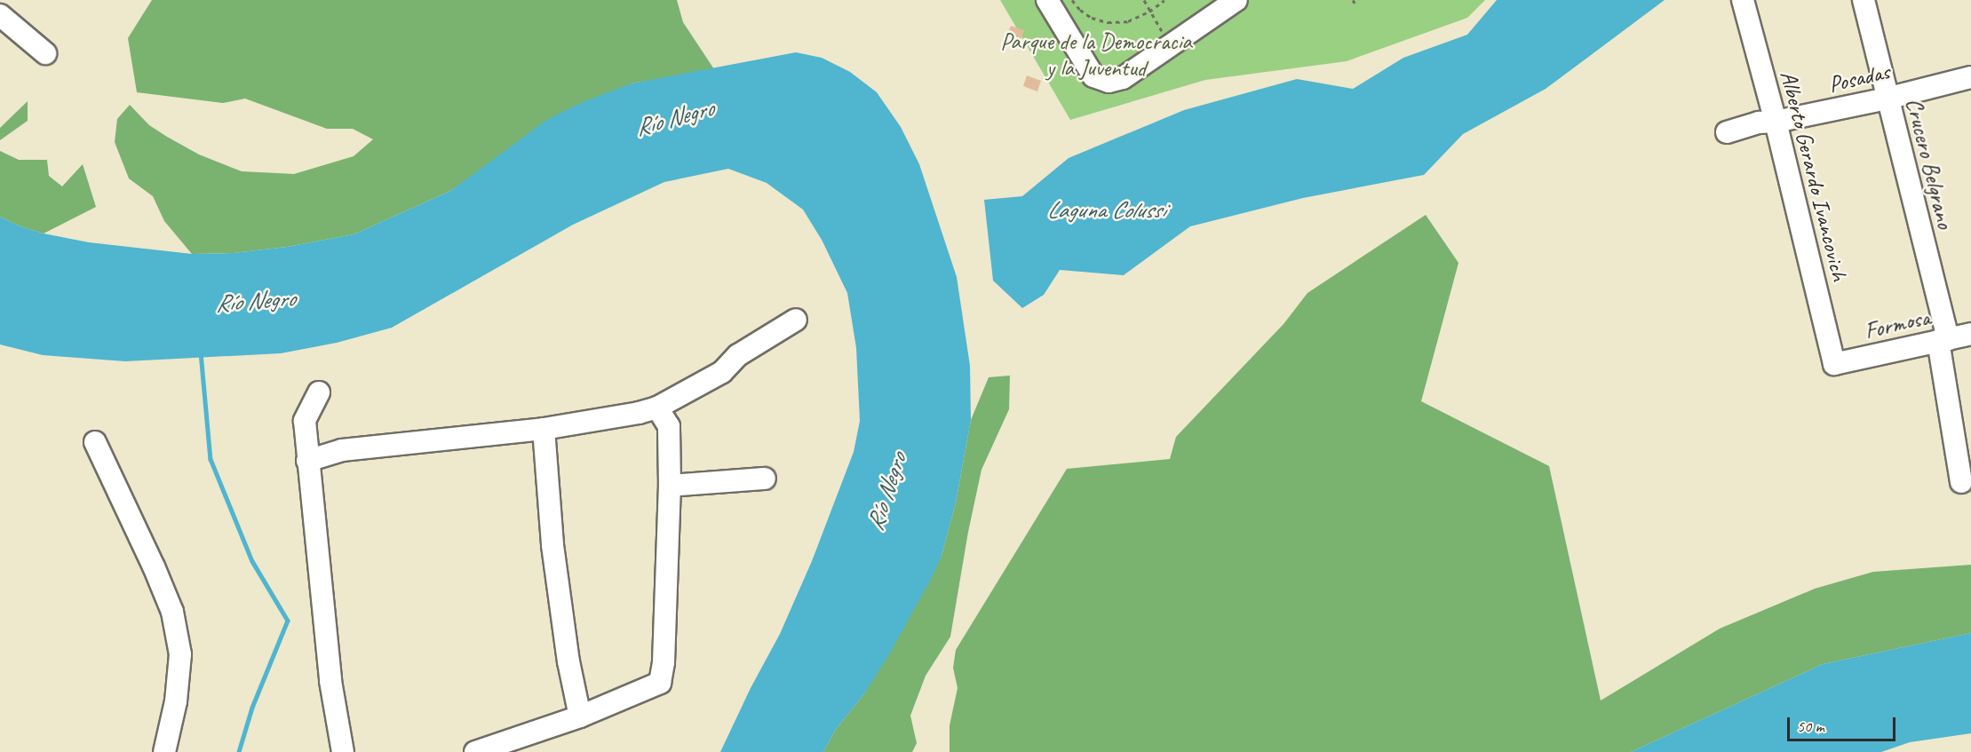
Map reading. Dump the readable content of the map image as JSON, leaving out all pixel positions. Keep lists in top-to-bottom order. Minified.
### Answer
{"streets":{"street":["Posadas","Crucero Belgrano","Alberto Gerardo Ivancovich","Formosa"]},"crossings":[["Posadas","Crucero Belgrano"],["Posadas","Alberto Gerardo Ivancovich"],["Crucero Belgrano","Formosa"],["Alberto Gerardo Ivancovich","Formosa"]],"water":["Río Negro","Laguna Colussi"],"parks":["Parque de la Democracia y la Juventud"],"scale_bar":"50 m"}
